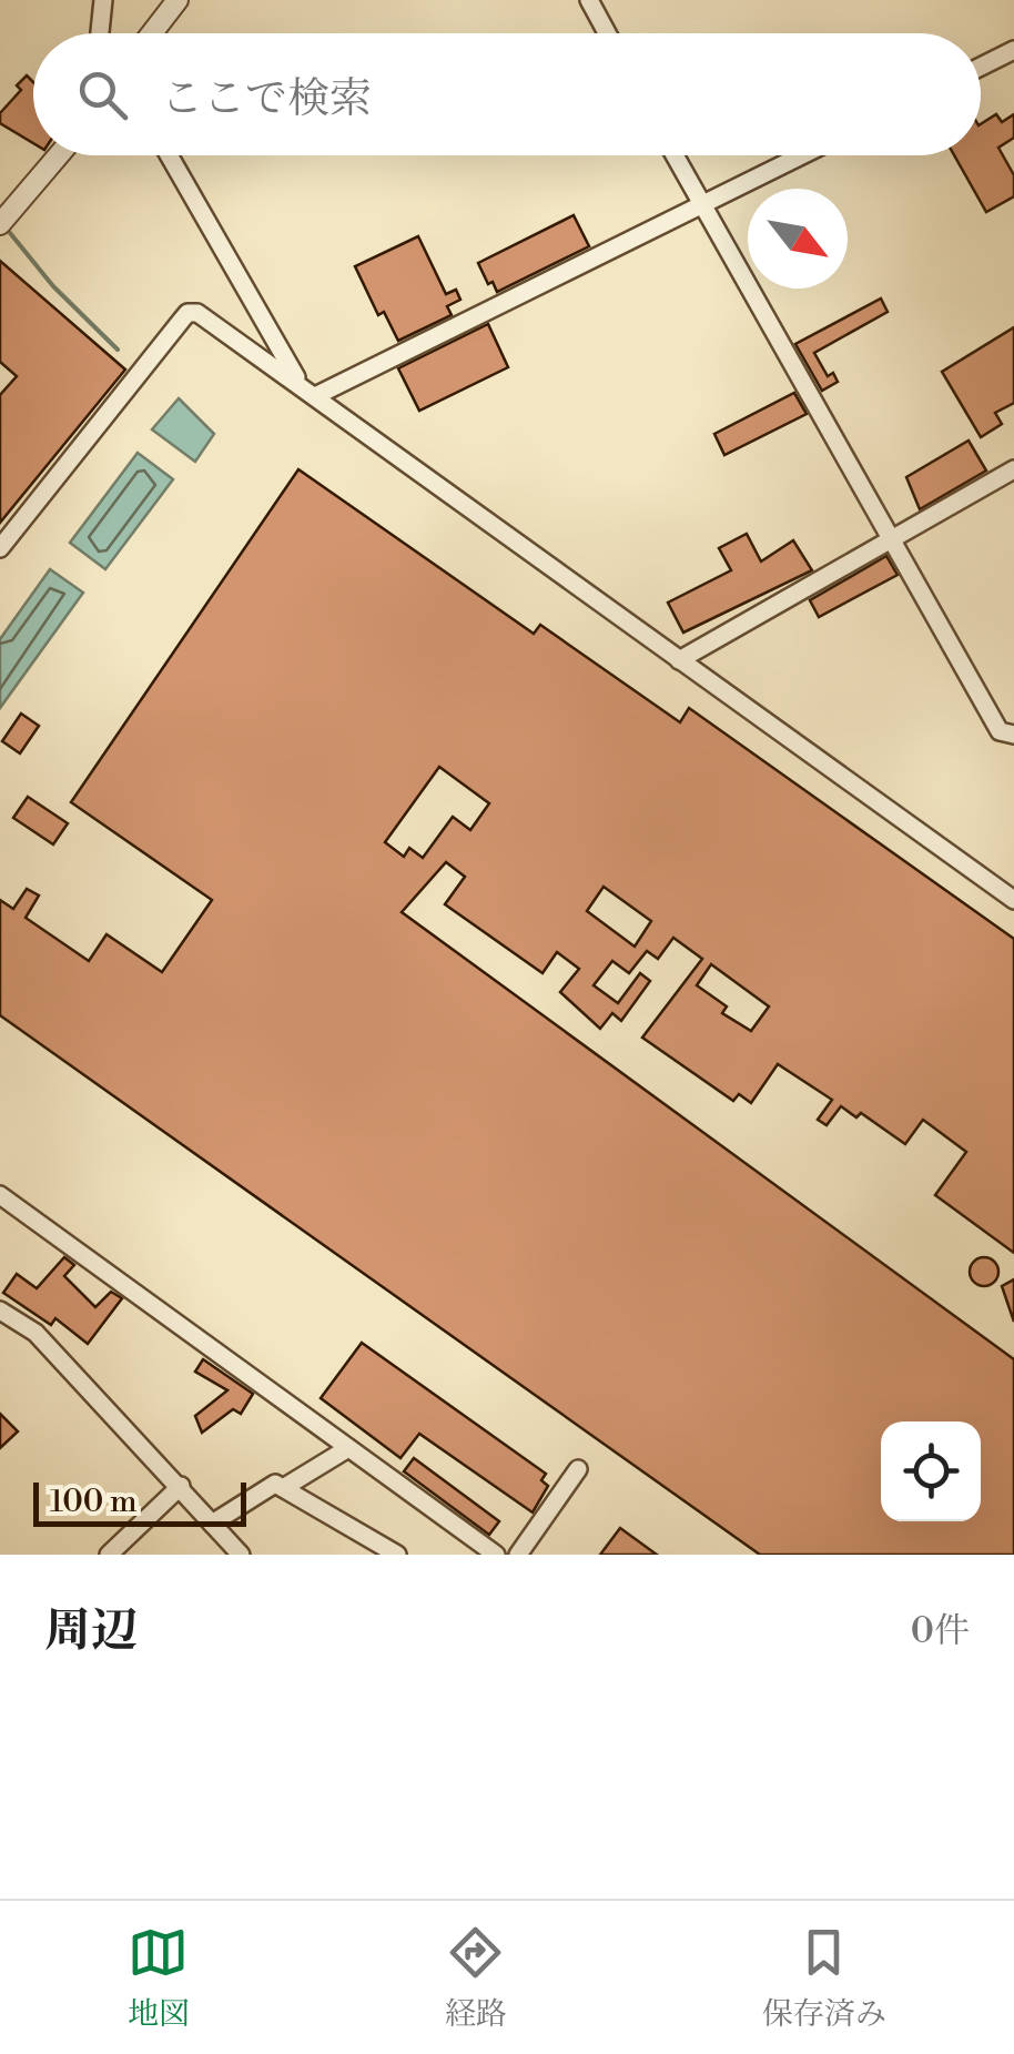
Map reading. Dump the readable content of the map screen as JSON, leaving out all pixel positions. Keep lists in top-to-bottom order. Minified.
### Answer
{"scale_bar":"100 m","north":"bottom right","page":{"search":"ここで検索","scale":"100 m","heading":["周辺","0件"],"nav":["地図","経路","保存済み"]}}
